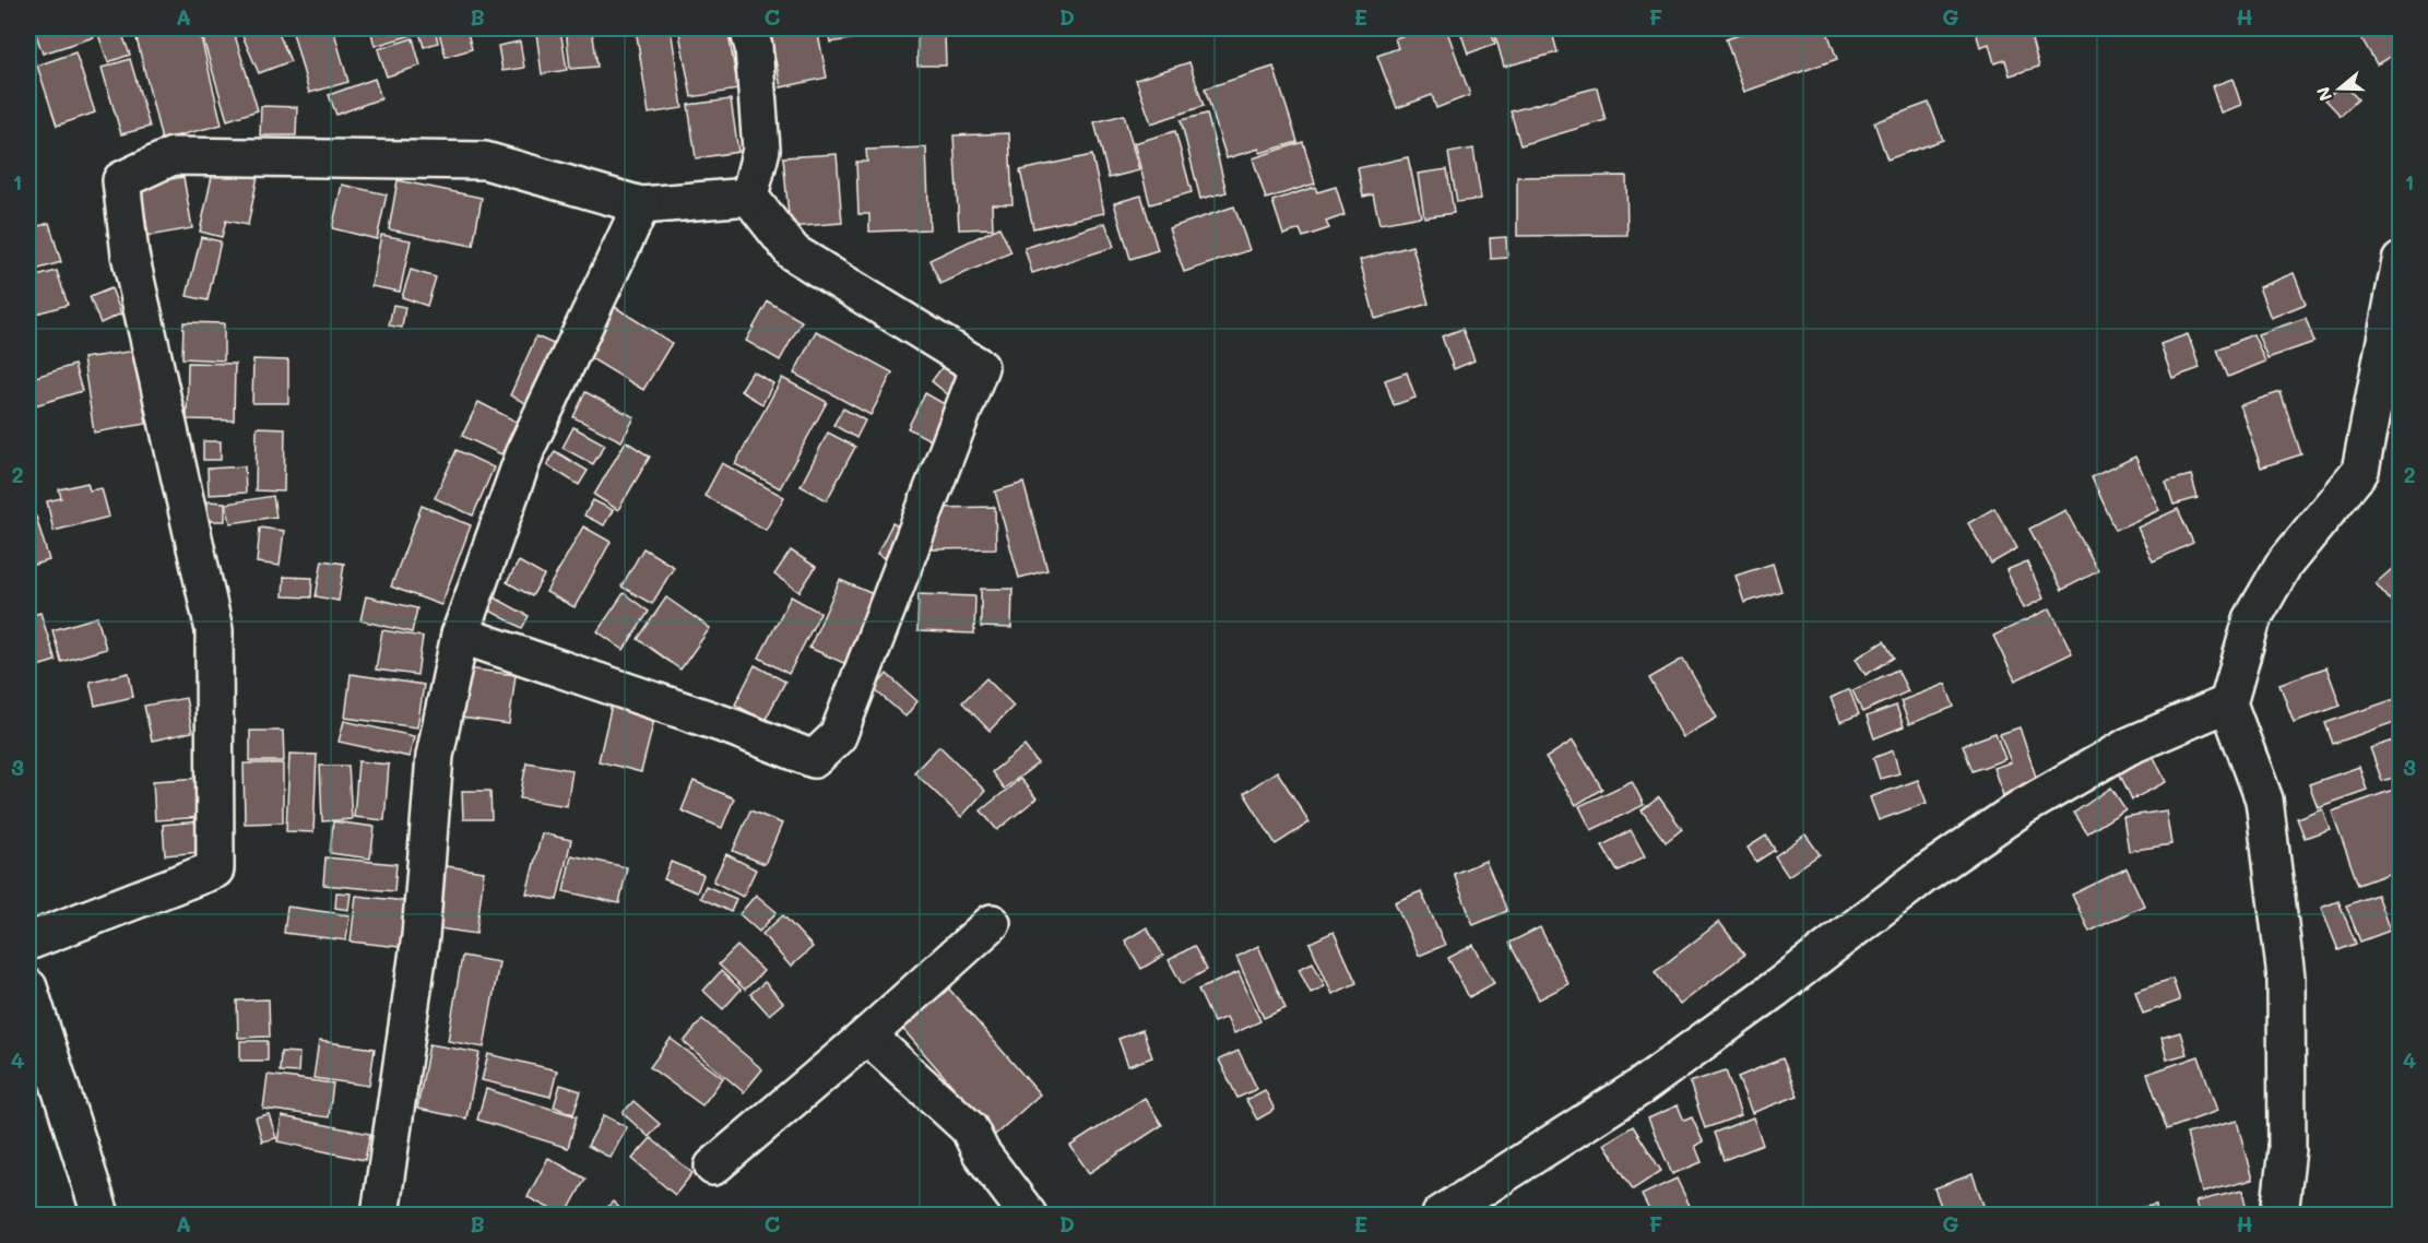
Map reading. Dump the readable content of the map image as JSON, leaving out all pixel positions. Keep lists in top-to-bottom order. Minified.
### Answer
{"north":"left","grid":{"columns":["A","B","C","D","E","F","G","H"],"rows":["1","2","3","4"]}}
